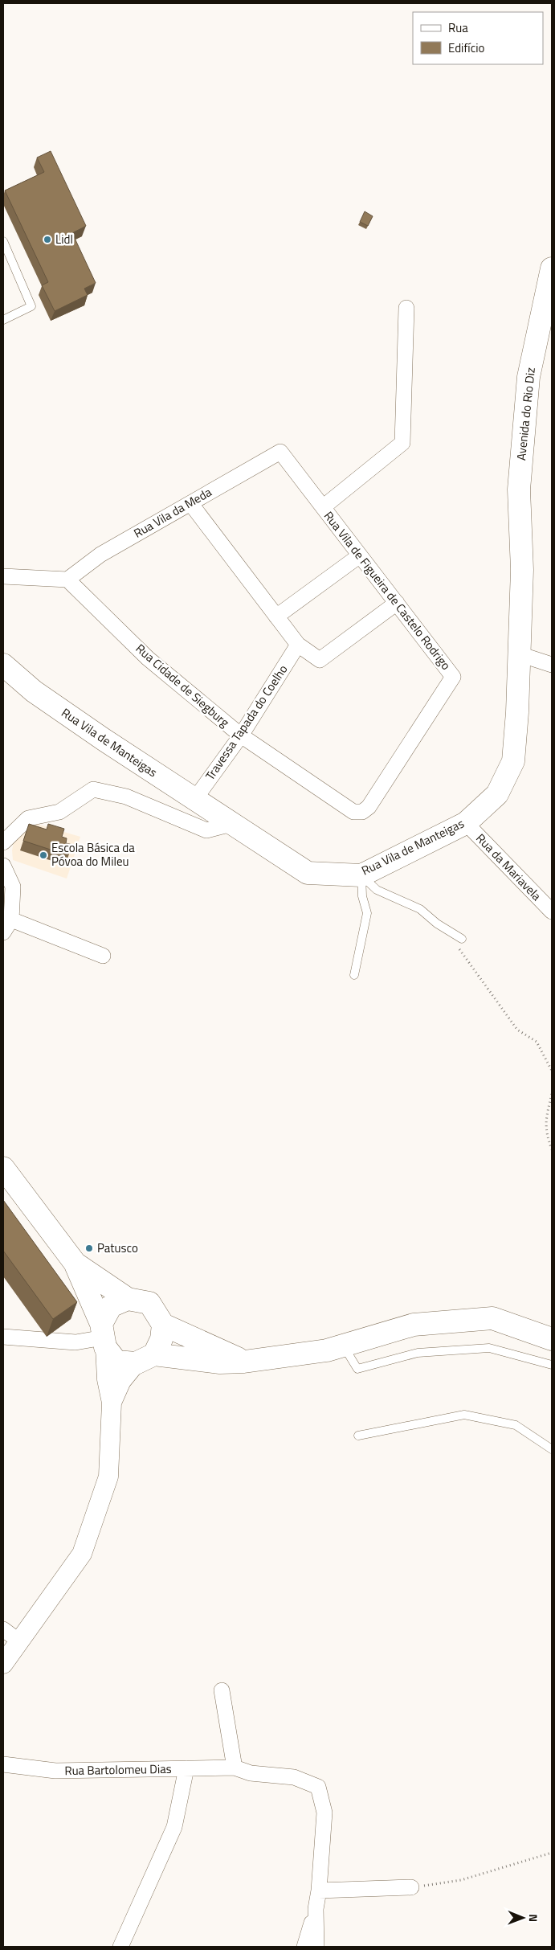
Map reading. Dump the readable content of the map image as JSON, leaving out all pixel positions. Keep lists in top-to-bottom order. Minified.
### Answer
{"streets":{"main road":["Avenida do Rio Diz","Rua Vila de Manteigas"],"street":["Rua Vila da Meda","Rua Vila de Figueira de Castelo Rodrigo","Rua Cidade de Siegburg","Travessa Tapada do Coelho","Rua da Mariavela","Rua Bartolomeu Dias"]},"crossings":[["Avenida do Rio Diz","Rua Vila de Manteigas"],["Rua Vila da Meda","Rua Vila de Figueira de Castelo Rodrigo"],["Rua Vila da Meda","Rua Cidade de Siegburg"],["Rua Vila de Figueira de Castelo Rodrigo","Rua Cidade de Siegburg"],["Rua Cidade de Siegburg","Travessa Tapada do Coelho"],["Travessa Tapada do Coelho","Rua Vila de Manteigas"],["Rua Vila de Manteigas","Rua da Mariavela"]],"places":["Lidl","Escola Básica da Póvoa do Mileu","Patusco"],"legend":["Rua","Edifício"],"north":"right"}
